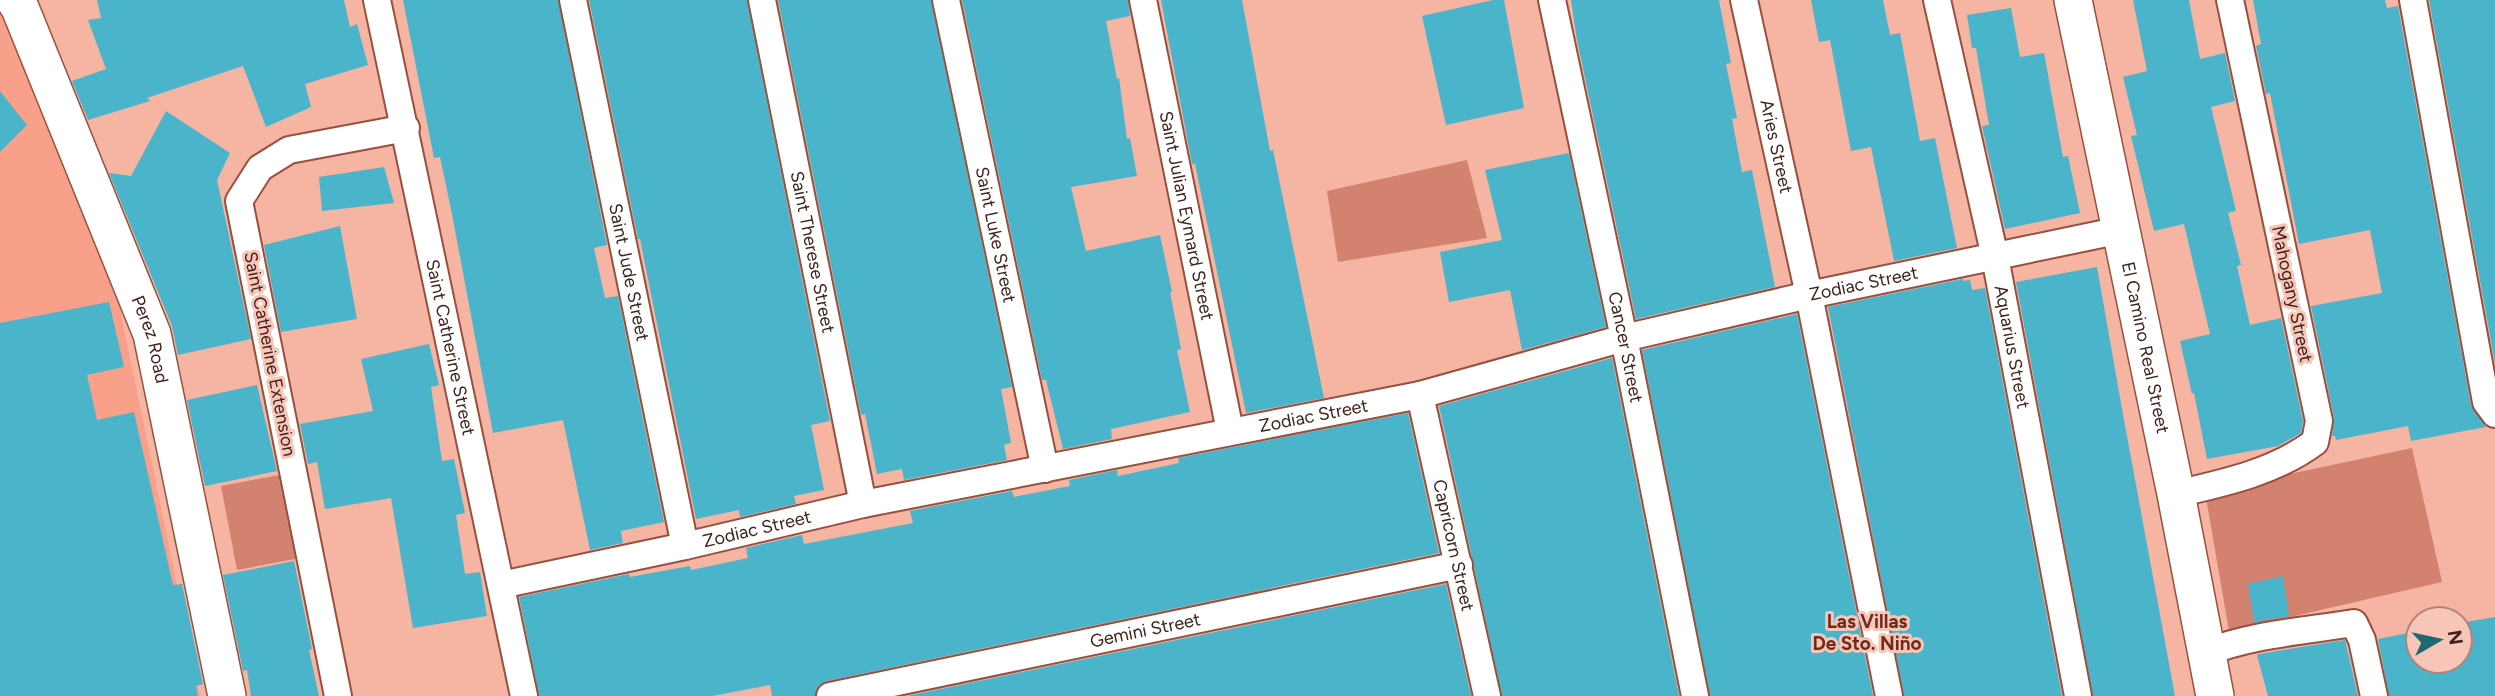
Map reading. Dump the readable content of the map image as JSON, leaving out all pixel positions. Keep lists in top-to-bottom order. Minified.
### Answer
{"streets":{"street":["Aries Street","Saint Julian Eymard Street","Saint Luke Street","Saint Therese Street","Saint Jude Street","Zodiac Street","Mahogany Street","Perez Road","Aquarius Street","Saint Catherine Street","Cancer Street","El Camino Real Street","Saint Catherine Extension","Capricorn Street","Gemini Street"]},"crossings":[["Aries Street","Zodiac Street"],["Saint Julian Eymard Street","Zodiac Street"],["Saint Luke Street","Zodiac Street"],["Saint Therese Street","Zodiac Street"],["Saint Jude Street","Zodiac Street"],["Zodiac Street","Aquarius Street"],["Zodiac Street","Saint Catherine Street"],["Zodiac Street","Cancer Street"],["Zodiac Street","El Camino Real Street"],["Zodiac Street","Capricorn Street"],["Mahogany Street","El Camino Real Street"],["Saint Catherine Street","Saint Catherine Extension"],["Capricorn Street","Gemini Street"]],"districts":["Las Villas De Sto. Niño"],"north":"right"}
